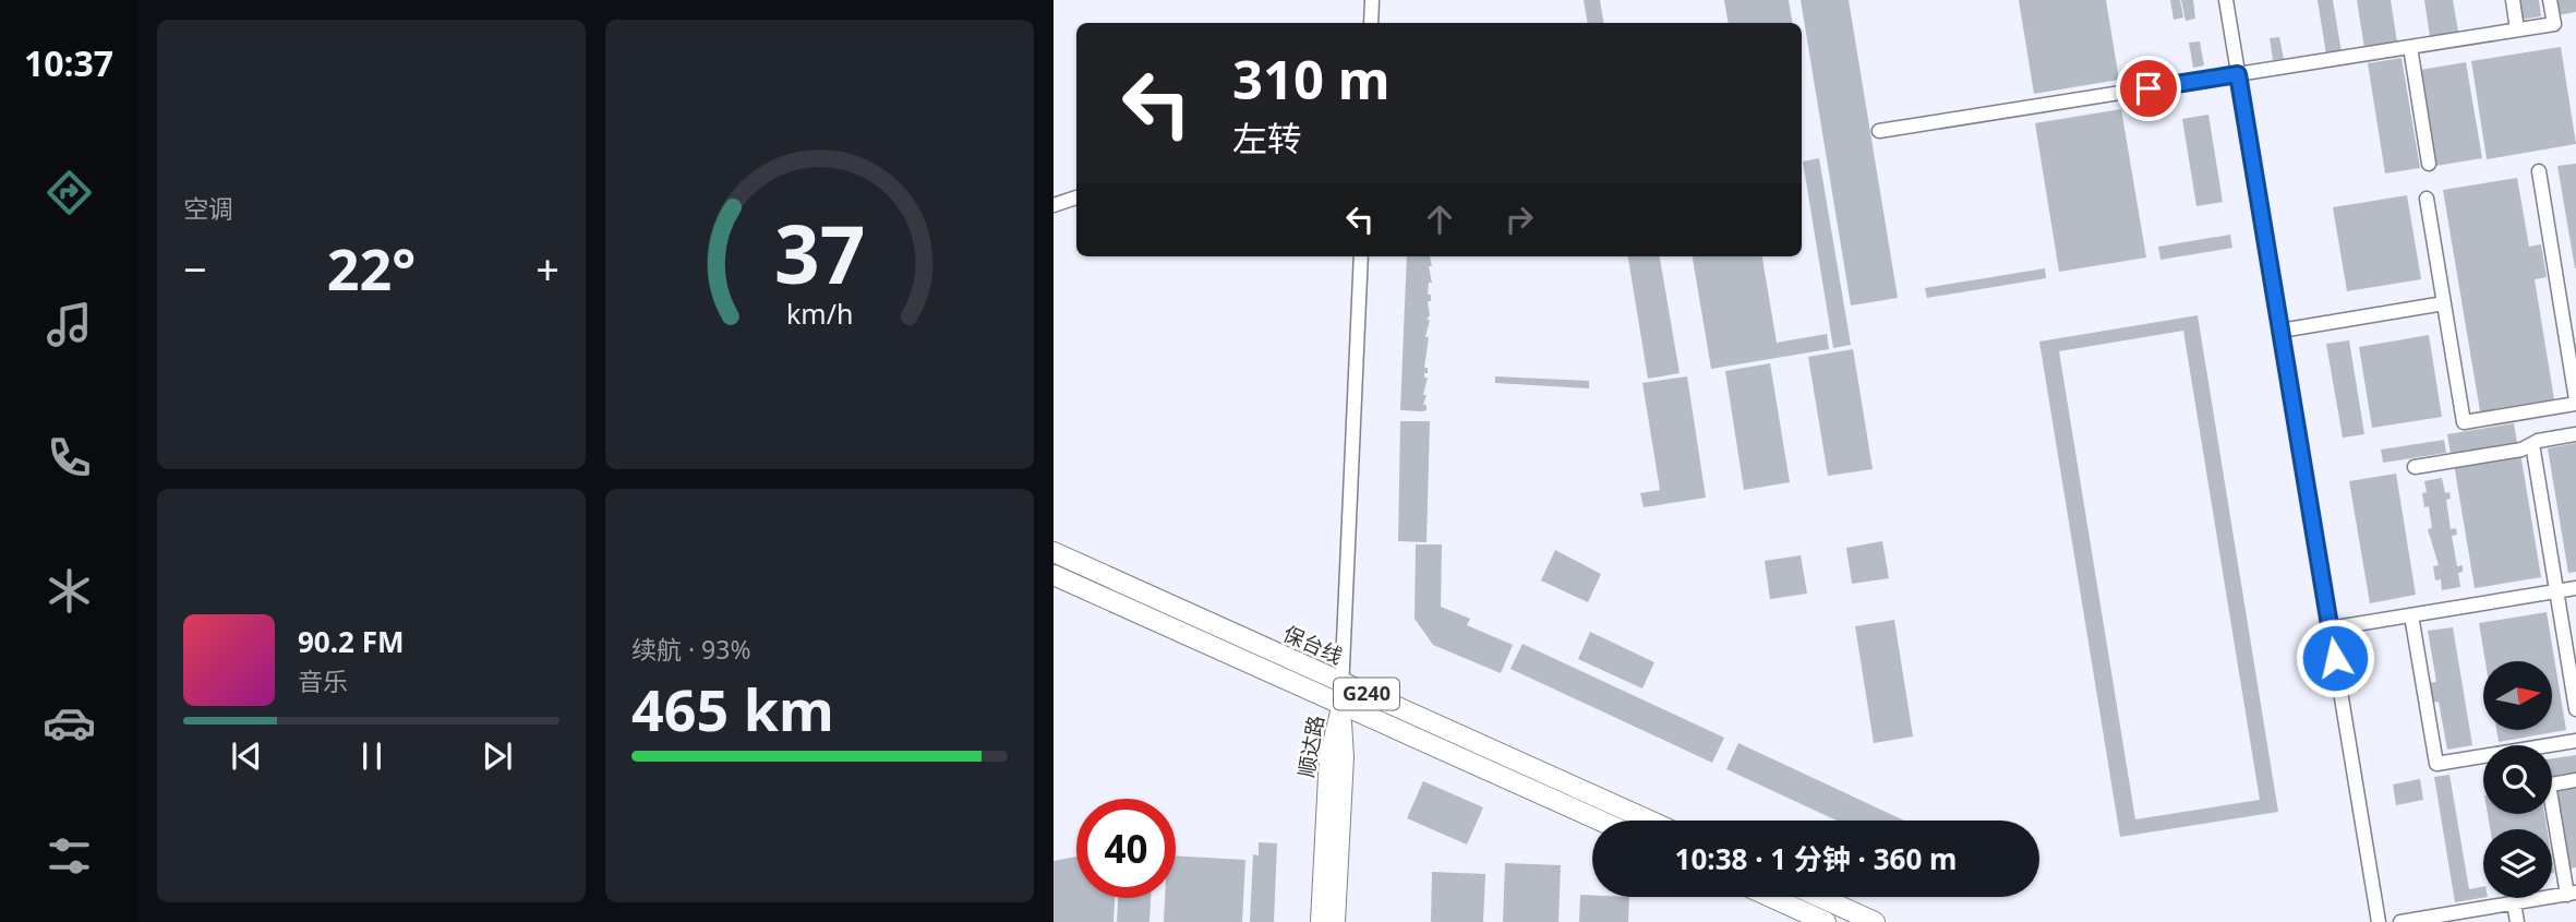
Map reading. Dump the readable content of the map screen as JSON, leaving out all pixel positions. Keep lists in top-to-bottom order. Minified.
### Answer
{"streets":{"highway":["保台线","G240"],"main road":["顺达路"]},"crossings":[["保台线","顺达路"]],"north":"right","page":{"tabs":"10:37","tile":["空调",["续航 · 93%","465 km"]],"turn":["310 m","左转"],"heat":["−","22°","+"],"song":["90.2 FM","音乐"],"limit":"40","trip":"10:38 · 1 分钟 · 360 m","gauge":["37","km/h"]}}
